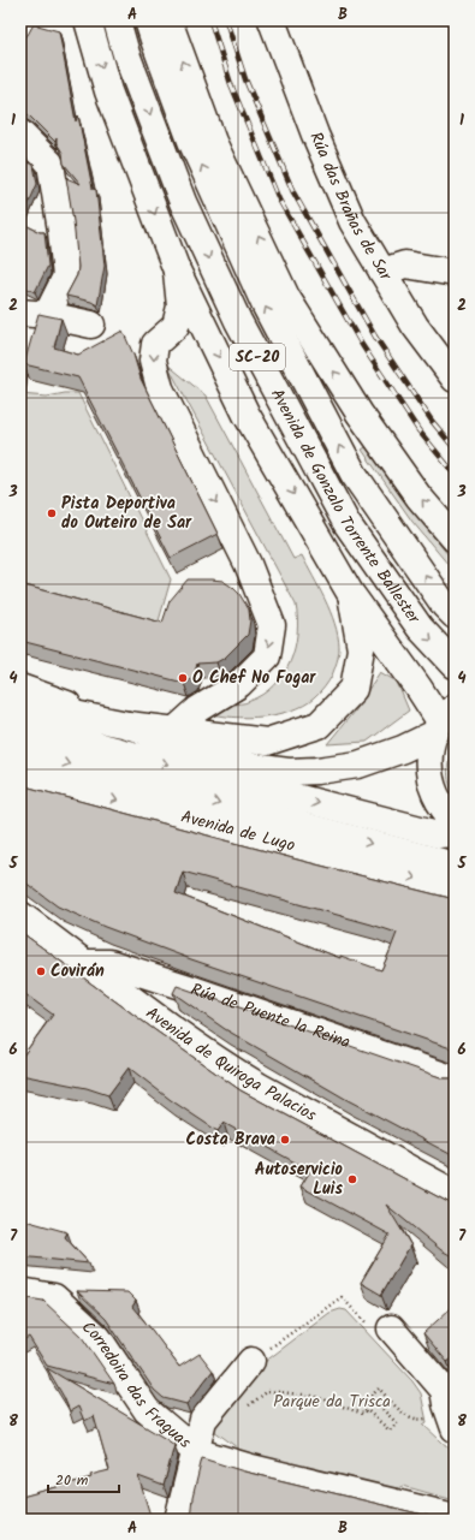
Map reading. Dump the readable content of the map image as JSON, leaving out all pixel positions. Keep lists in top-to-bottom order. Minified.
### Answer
{"streets":{"main road":["Rúa das Brañas de Sar","SC-20","Avenida de Gonzalo Torrente Ballester","Avenida de Lugo","Rúa de Puente la Reina","Avenida de Quiroga Palacios","Corredoira das Fraguas"]},"crossings":[["Rúa de Puente la Reina","Avenida de Quiroga Palacios"]],"parks":["Parque da Trisca"],"places":["Pista Deportiva do Outeiro de Sar","O Chef No Fogar","Covirán","Costa Brava","Autoservicio Luis"],"scale_bar":"20 m","grid":{"columns":["A","B"],"rows":["1","2","3","4","5","6","7","8"]}}
